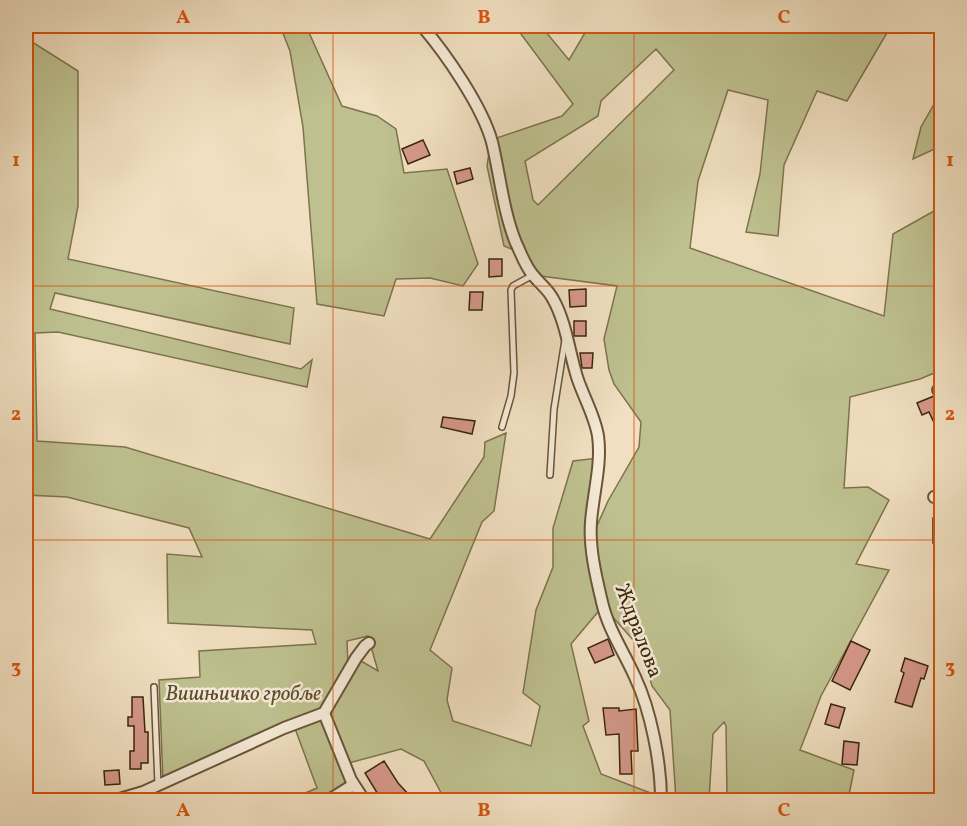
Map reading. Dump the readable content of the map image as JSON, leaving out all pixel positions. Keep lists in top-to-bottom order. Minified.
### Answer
{"streets":{"street":["Ждралова"]},"parks":["Вишњичко гробље"],"grid":{"columns":["A","B","C"],"rows":["1","2","3"]}}
